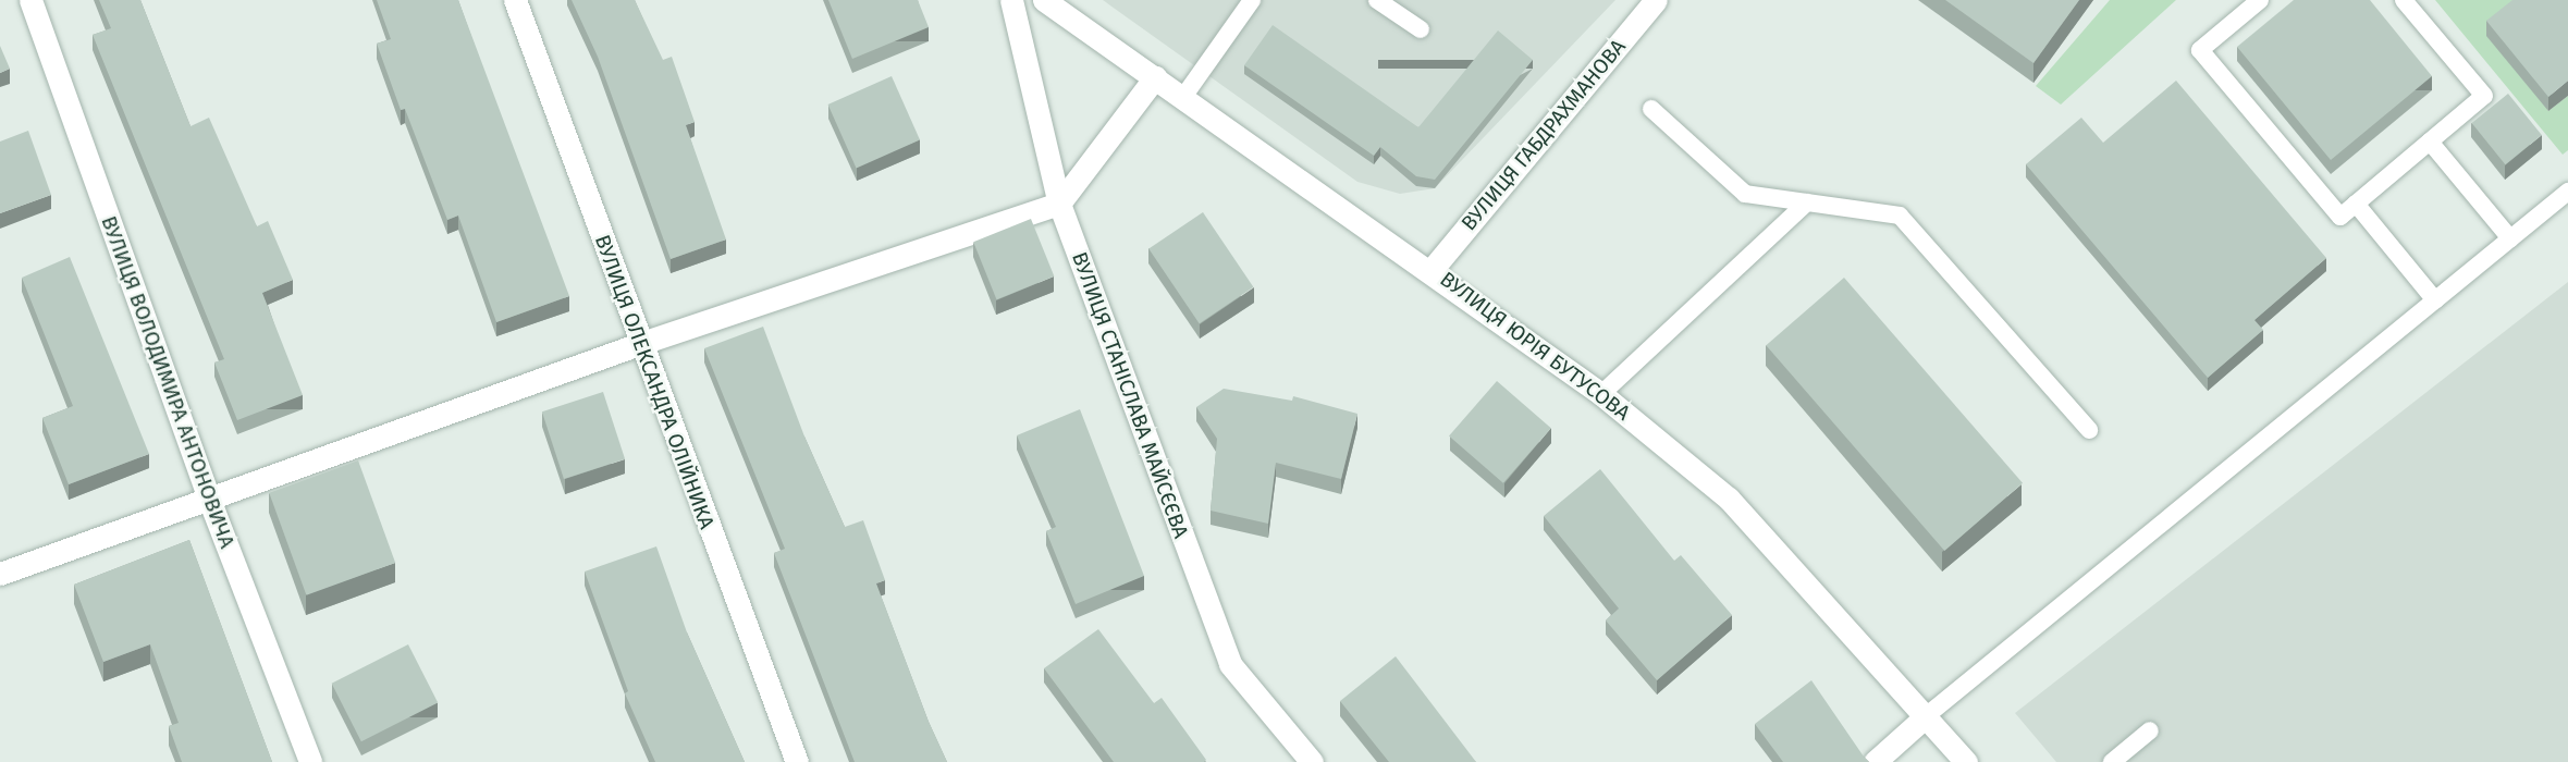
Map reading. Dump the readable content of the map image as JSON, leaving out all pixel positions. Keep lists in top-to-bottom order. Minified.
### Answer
{"streets":{"street":["ВУЛИЦЯ ГАБДРАХМАНОВА","ВУЛИЦЯ ЮРІЯ БУТУСОВА","ВУЛИЦЯ ВОЛОДИМИРА АНТОНОВИЧА","ВУЛИЦЯ ОЛЕКСАНДРА ОЛІЙНИКА","ВУЛИЦЯ СТАНІСЛАВА МАЙСЄЄВА"]},"crossings":[["ВУЛИЦЯ ГАБДРАХМАНОВА","ВУЛИЦЯ ЮРІЯ БУТУСОВА"]]}
